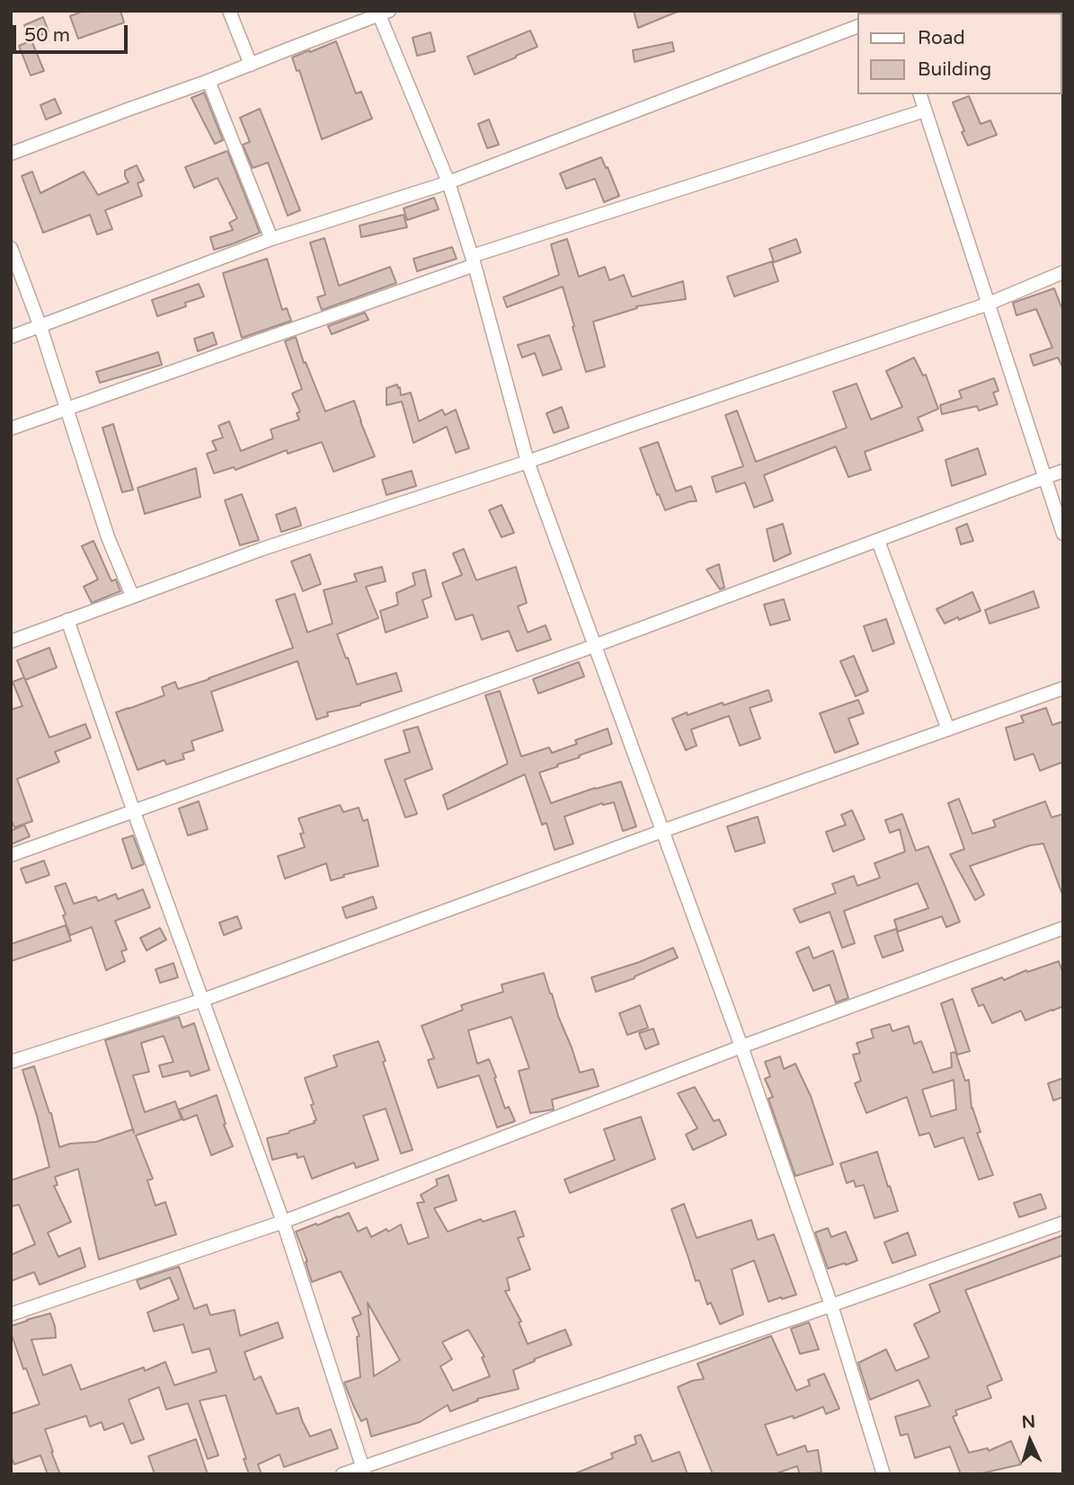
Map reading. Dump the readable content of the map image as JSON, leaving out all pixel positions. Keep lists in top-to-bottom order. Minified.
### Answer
{"legend":["Road","Building"],"scale_bar":"50 m","north":"top"}
